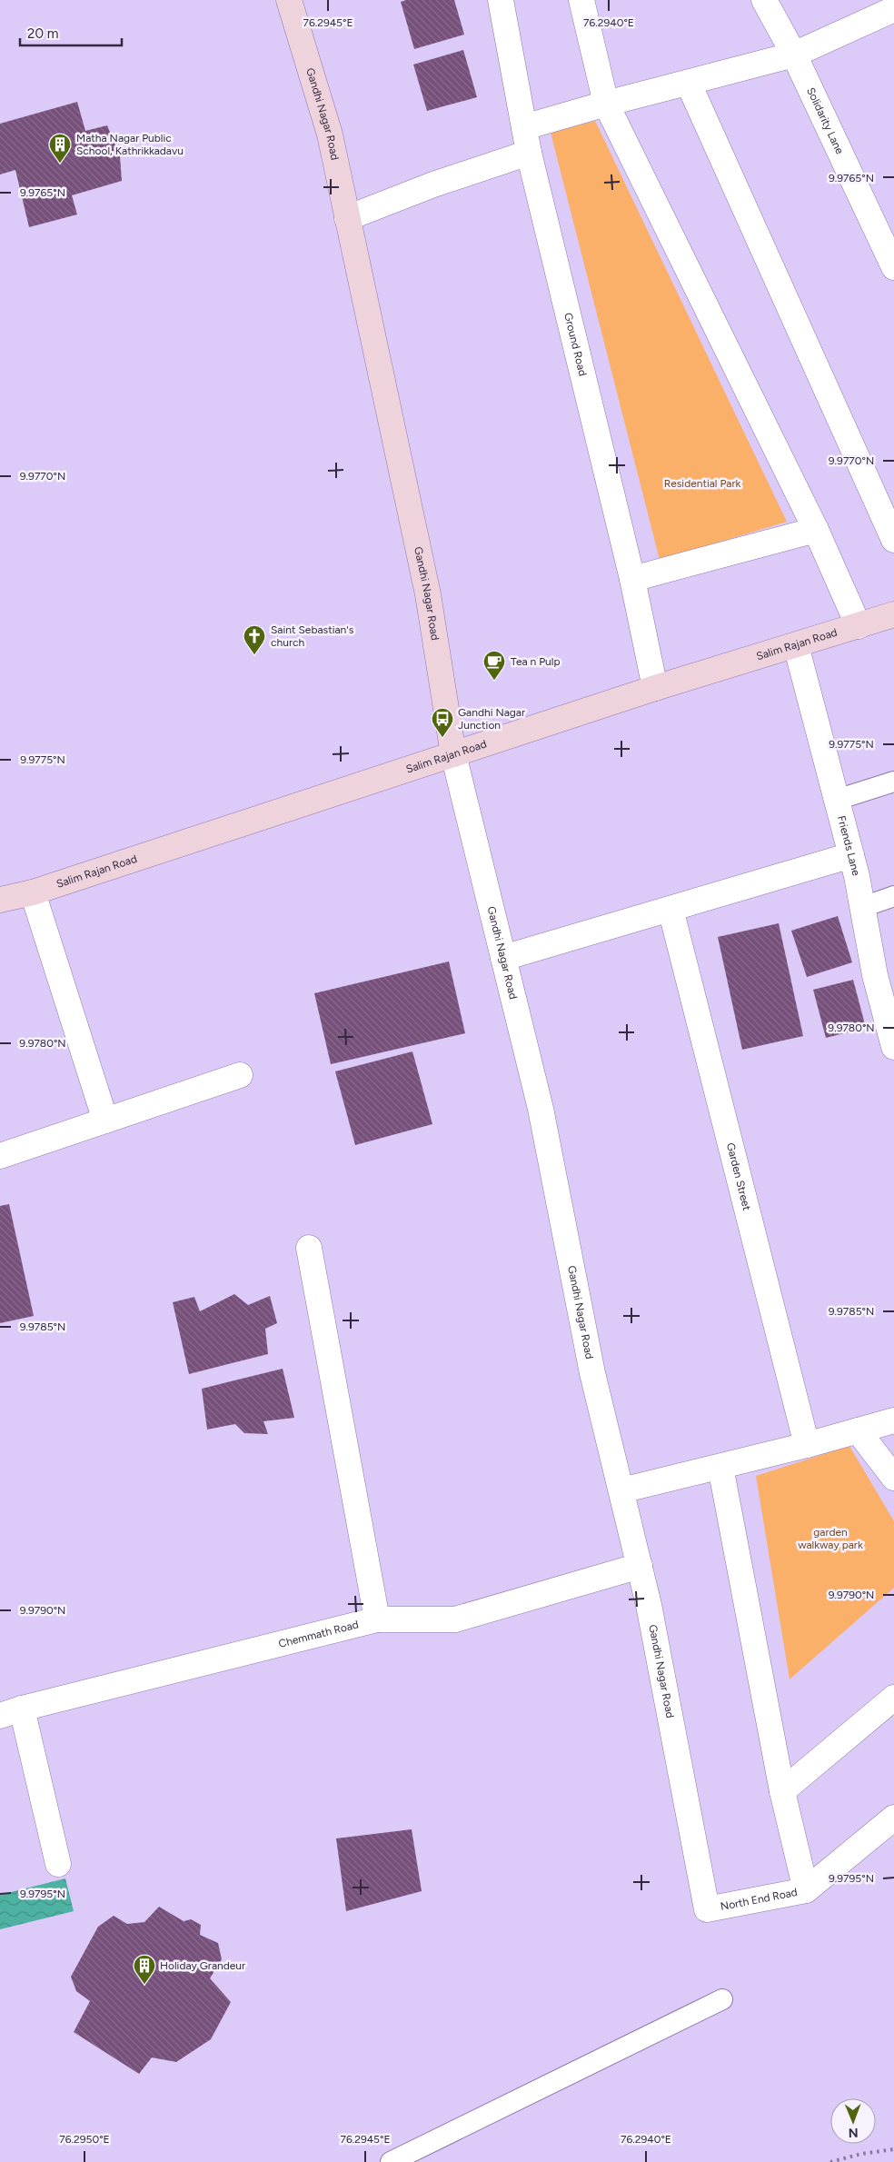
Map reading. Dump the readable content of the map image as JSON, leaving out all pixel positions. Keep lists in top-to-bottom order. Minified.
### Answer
{"streets":{"main road":["Gandhi Nagar Road","Salim Rajan Road"],"street":["Solidarity Lane","Ground Road","Friends Lane","Garden Street","Chemmath Road","North End Road"]},"crossings":[["Gandhi Nagar Road","Salim Rajan Road"],["Gandhi Nagar Road","Chemmath Road"],["Gandhi Nagar Road","North End Road"],["Ground Road","Salim Rajan Road"],["Salim Rajan Road","Friends Lane"]],"parks":["Residential Park","garden walkway park"],"places":{"building":["Matha Nagar Public School, Kathrikkadavu","Holiday Grandeur"],"church":["Saint Sebastian's church"],"cafe":["Tea n Pulp"],"bus stop":["Gandhi Nagar Junction"]},"scale_bar":"20 m","north":"bottom","coordinates":["76.2945°E","76.2940°E","9.9765°N","9.9770°N","9.9775°N","9.9780°N","9.9785°N","9.9790°N","9.9795°N","76.2950°E"]}
